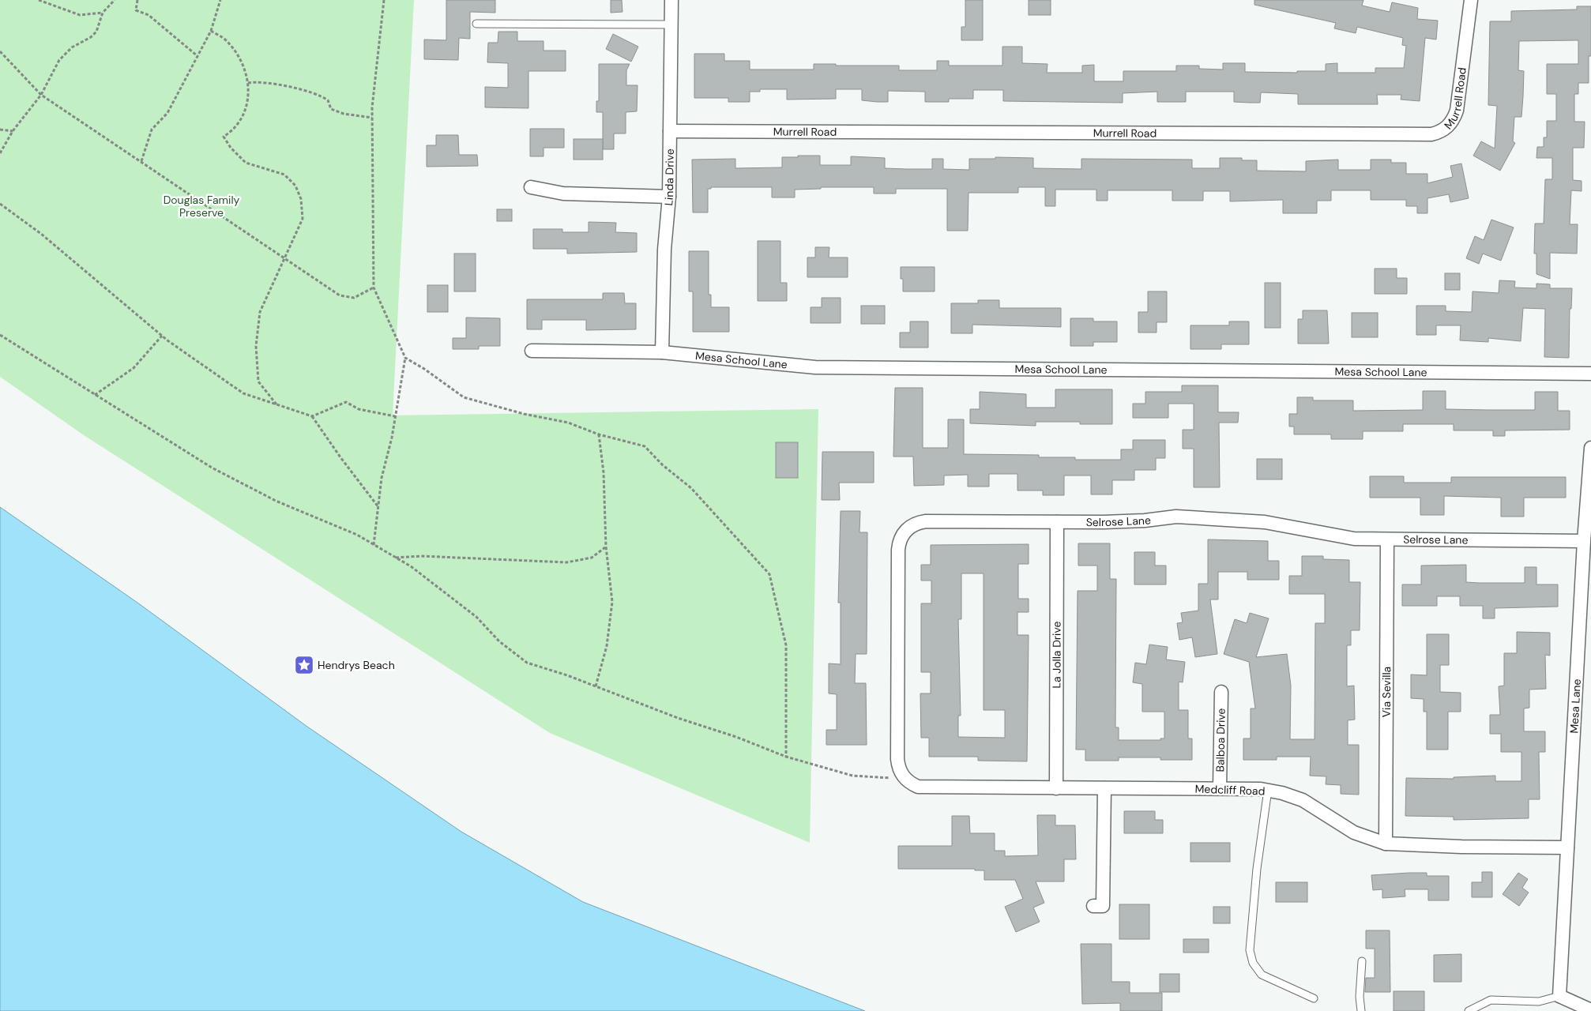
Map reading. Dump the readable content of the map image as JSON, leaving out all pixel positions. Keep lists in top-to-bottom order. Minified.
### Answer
{"streets":{"street":["Murrell Road","Linda Drive","Mesa School Lane","Selrose Lane","La Jolla Drive","Via Sevilla","Mesa Lane","Balboa Drive","Medcliff Road"]},"crossings":[["Murrell Road","Linda Drive"],["Linda Drive","Mesa School Lane"],["Selrose Lane","La Jolla Drive"],["Selrose Lane","Via Sevilla"],["Selrose Lane","Mesa Lane"],["Selrose Lane","Medcliff Road"],["La Jolla Drive","Medcliff Road"],["Via Sevilla","Medcliff Road"],["Mesa Lane","Medcliff Road"],["Balboa Drive","Medcliff Road"]],"parks":["Douglas Family Preserve"],"places":{"place":["Hendrys Beach"]}}
